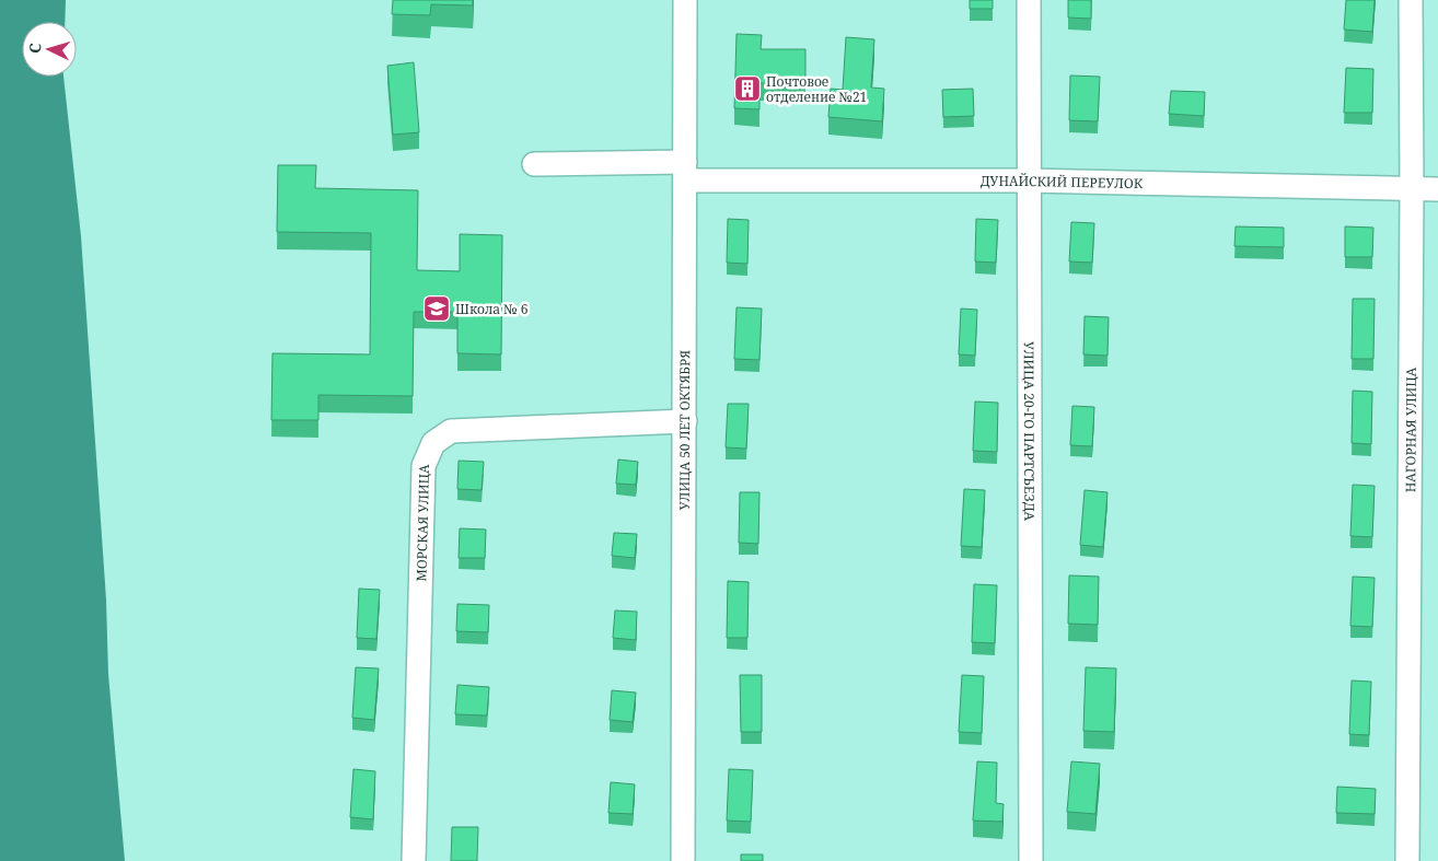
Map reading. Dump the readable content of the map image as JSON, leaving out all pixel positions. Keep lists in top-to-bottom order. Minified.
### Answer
{"streets":{"street":["ДУНАЙСКИЙ ПЕРЕУЛОК","НАГОРНАЯ УЛИЦА","УЛИЦА 50 ЛЕТ ОКТЯБРЯ","УЛИЦА 20-ГО ПАРТСЪЕЗДА","МОРСКАЯ УЛИЦА"]},"crossings":[["ДУНАЙСКИЙ ПЕРЕУЛОК","НАГОРНАЯ УЛИЦА"],["ДУНАЙСКИЙ ПЕРЕУЛОК","УЛИЦА 50 ЛЕТ ОКТЯБРЯ"],["ДУНАЙСКИЙ ПЕРЕУЛОК","УЛИЦА 20-ГО ПАРТСЪЕЗДА"],["УЛИЦА 50 ЛЕТ ОКТЯБРЯ","МОРСКАЯ УЛИЦА"]],"places":{"building":["Почтовое отделение №21"],"school or university":["Школа № 6"]},"north":"left"}
